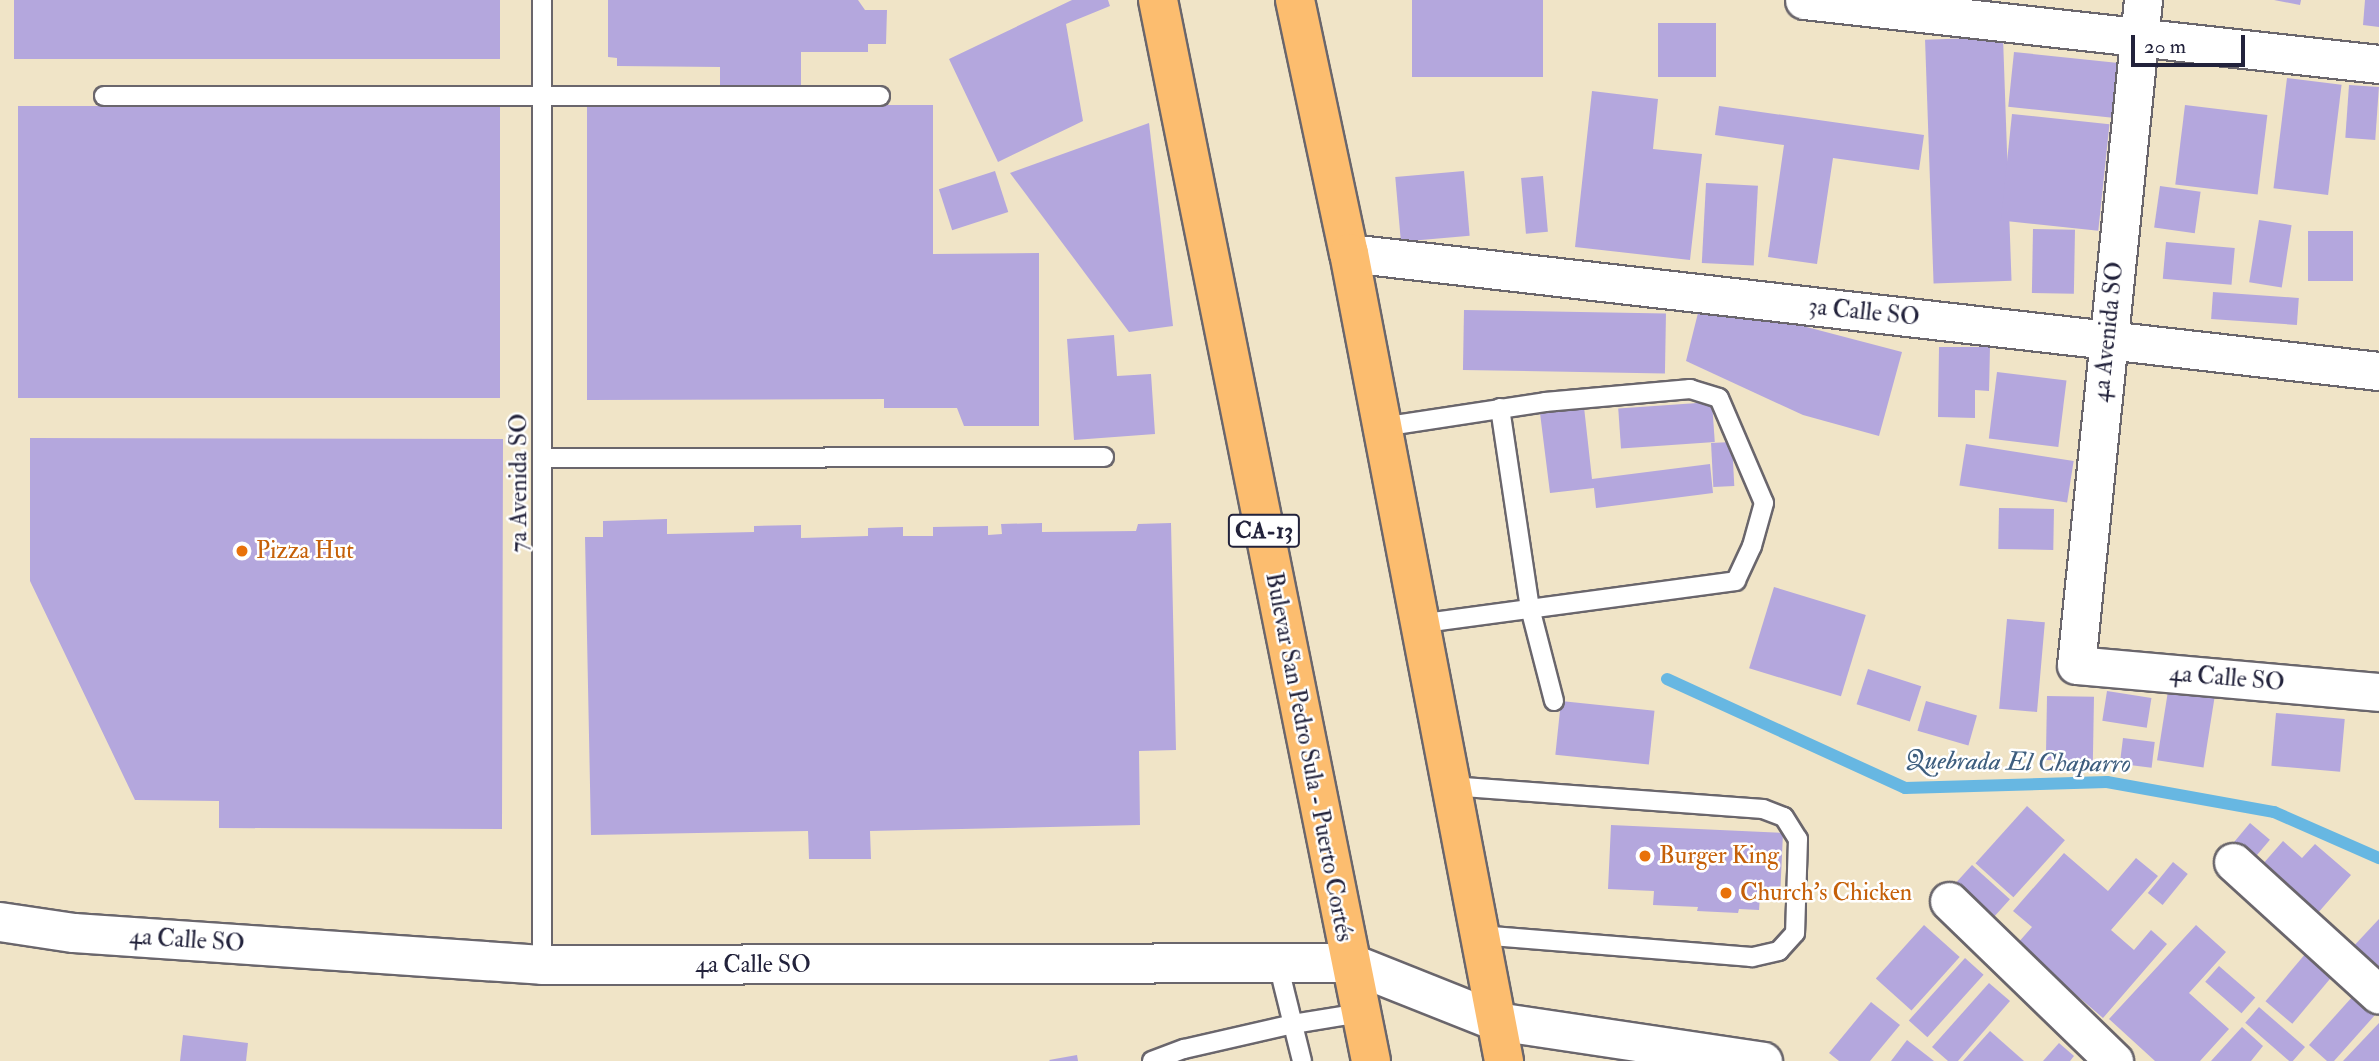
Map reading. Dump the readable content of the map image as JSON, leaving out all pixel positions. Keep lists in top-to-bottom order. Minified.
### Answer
{"streets":{"highway":["CA-13","Bulevar San Pedro Sula - Puerto Cortés"],"street":["3a Calle SO","4a Avenida SO","4a Calle SO"],"lane":["7a Avenida SO"]},"crossings":[["3a Calle SO","4a Avenida SO"],["4a Avenida SO","4a Calle SO"],["7a Avenida SO","4a Calle SO"],["4a Calle SO","Bulevar San Pedro Sula - Puerto Cortés"]],"water":["Quebrada El Chaparro"],"places":["Pizza Hut","Burger King","Church's Chicken"],"scale_bar":"20 m"}
